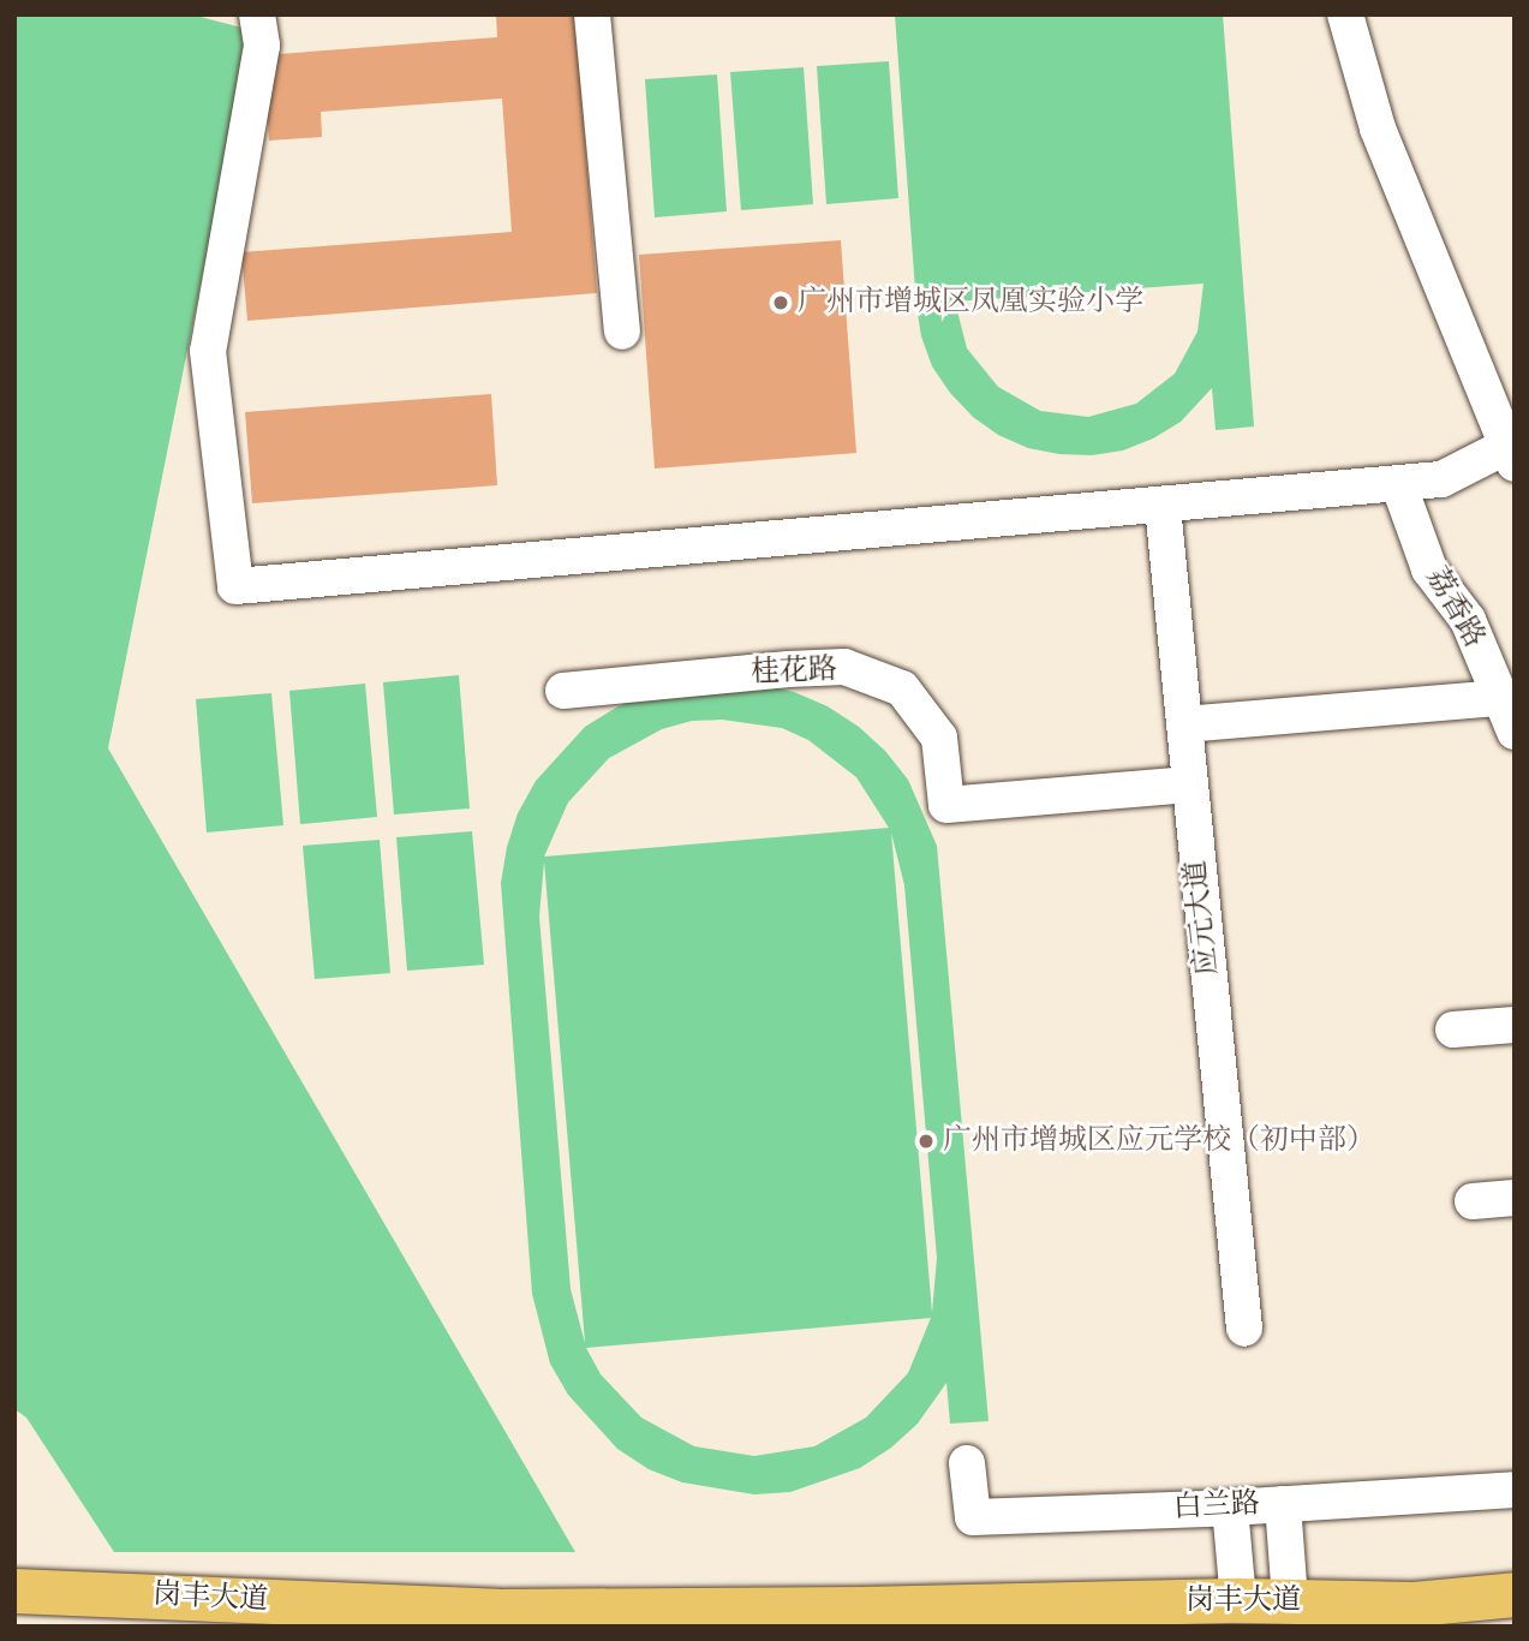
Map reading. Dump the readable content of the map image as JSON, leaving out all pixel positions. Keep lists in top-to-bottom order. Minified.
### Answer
{"streets":{"main road":["岗丰大道"],"street":["荔香路","桂花路","应元大道","白兰路"]},"crossings":[["桂花路","应元大道"]],"places":["广州市增城区凤凰实验小学","广州市增城区应元学校（初中部）"]}
